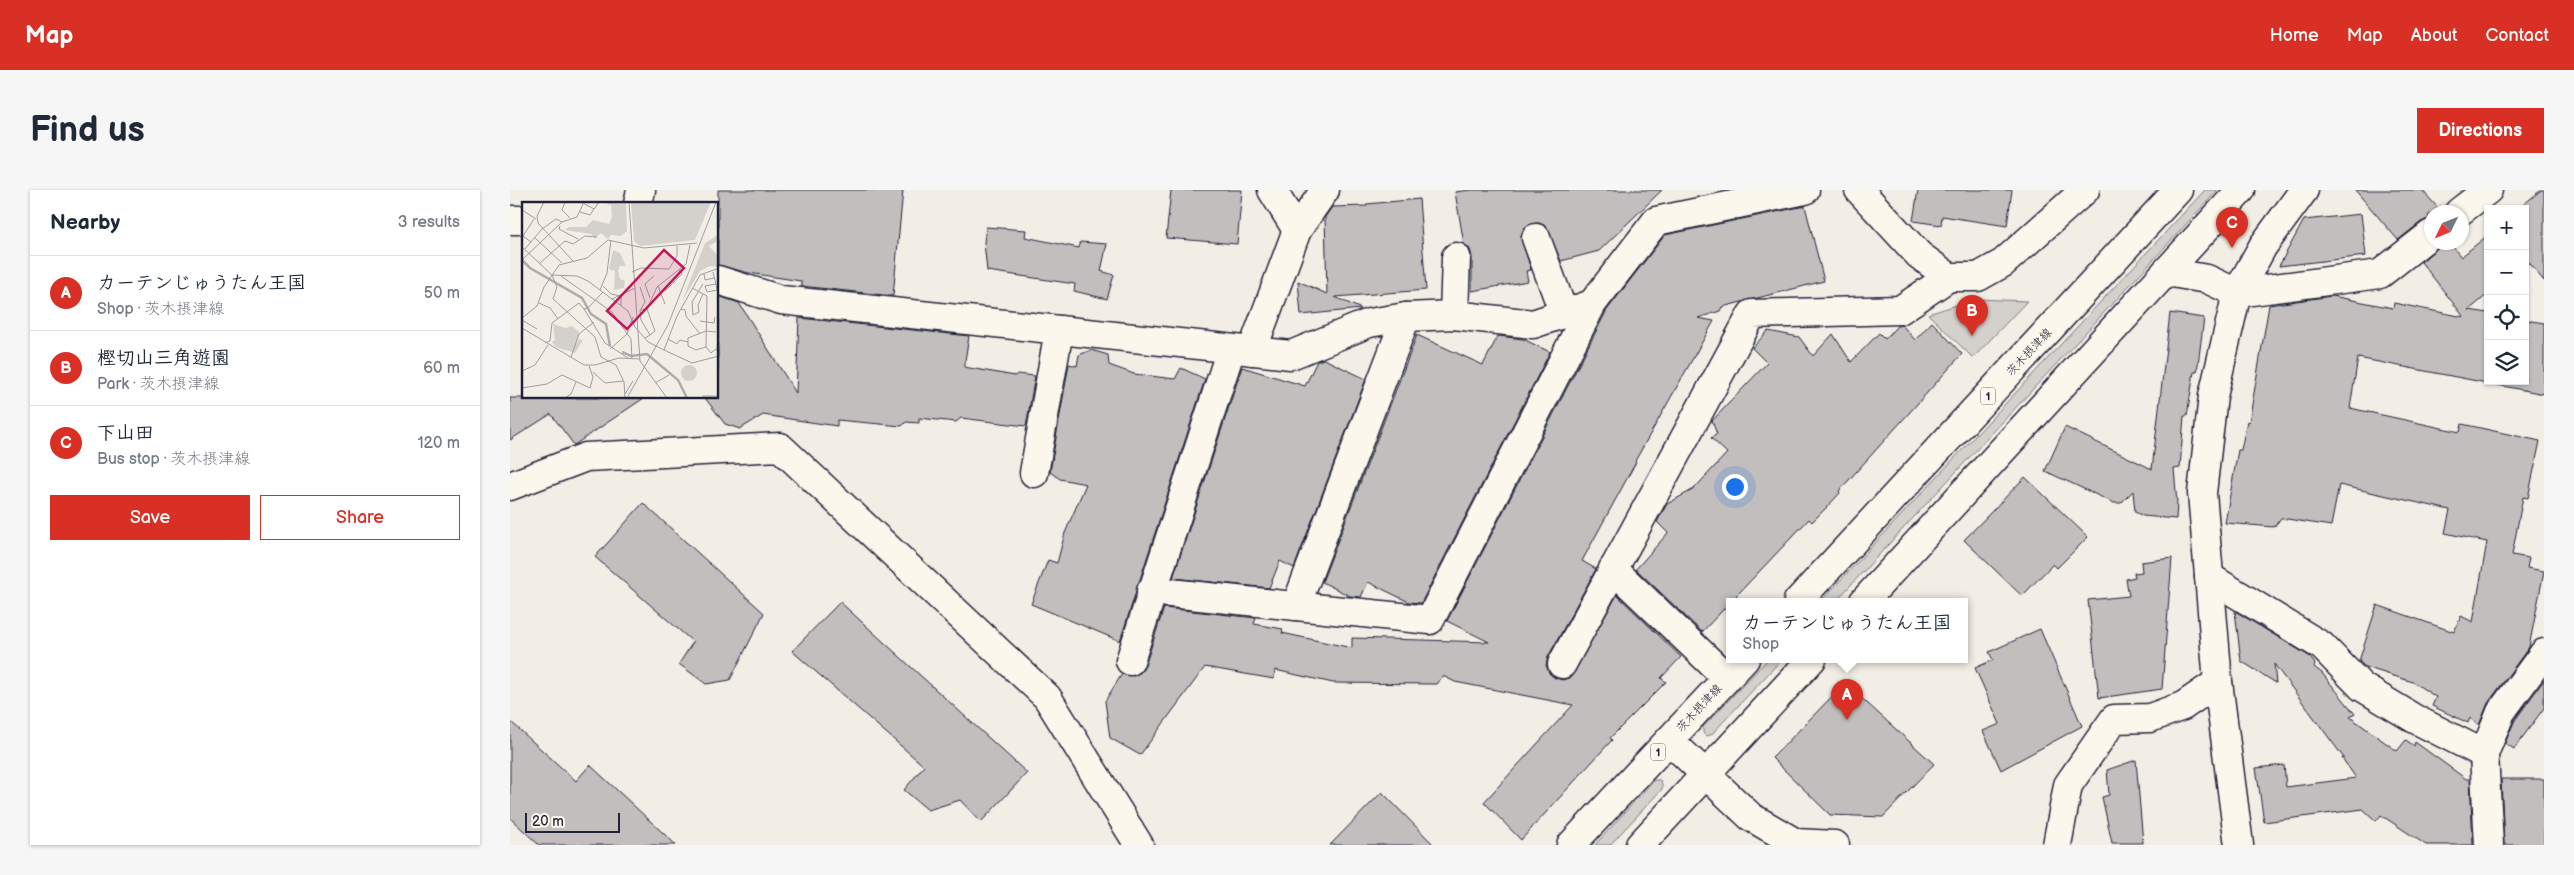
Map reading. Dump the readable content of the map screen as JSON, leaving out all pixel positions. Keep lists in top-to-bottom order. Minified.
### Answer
{"streets":{"street":["茨木摂津線","1"]},"scale_bar":"20 m","north":"bottom left","page":{"header":"Map","nav":["Home","Map","About","Contact"],"buttons":["Directions",["Save","Share"]],"title":"Find us","heading":["Nearby","3 results"],"map_buttons":["+","−"],"pins":["C","B","A"],"list":[{"mark":"A","name":"カーテンじゅうたん王国","note":"Shop · 茨木摂津線","value":"50 m"},{"mark":"B","name":"樫切山三角遊園","note":"Park · 茨木摂津線","value":"60 m"},{"mark":"C","name":"下山田","note":"Bus stop · 茨木摂津線","value":"120 m"}],"popup":["カーテンじゅうたん王国","Shop"],"scale":"20 m"}}
